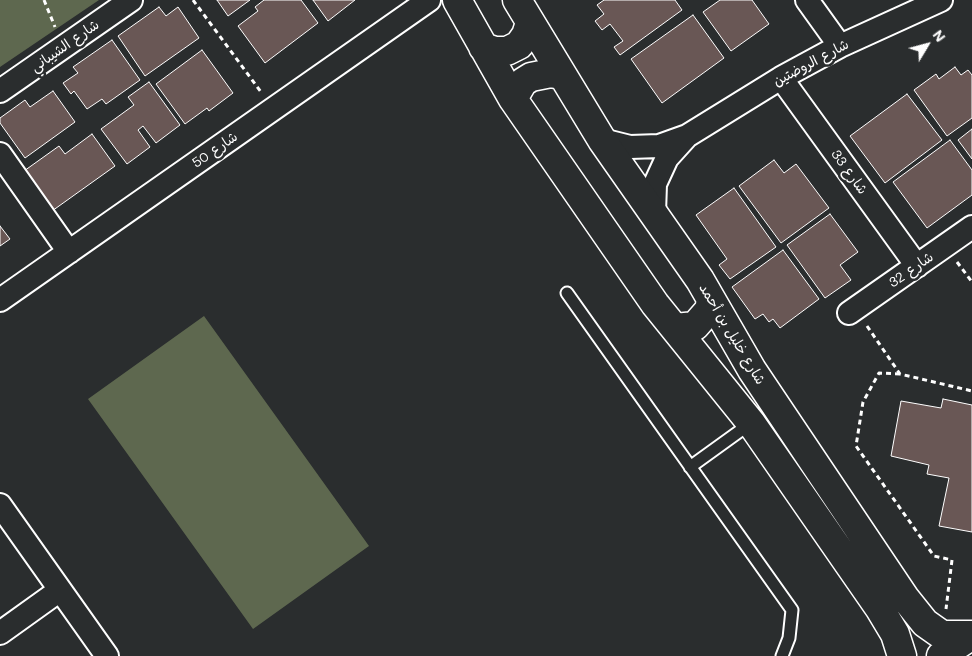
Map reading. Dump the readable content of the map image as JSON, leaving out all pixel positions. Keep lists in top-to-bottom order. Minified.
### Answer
{"streets":{"street":["شارع الشيباني","شارع الروضتين","شارع 50","شارع 33","شارع 32","شارع خليل بن أحمد"]},"crossings":[["شارع الروضتين","شارع 33"],["شارع الروضتين","شارع خليل بن أحمد"],["شارع 33","شارع 32"]],"north":"top right"}
